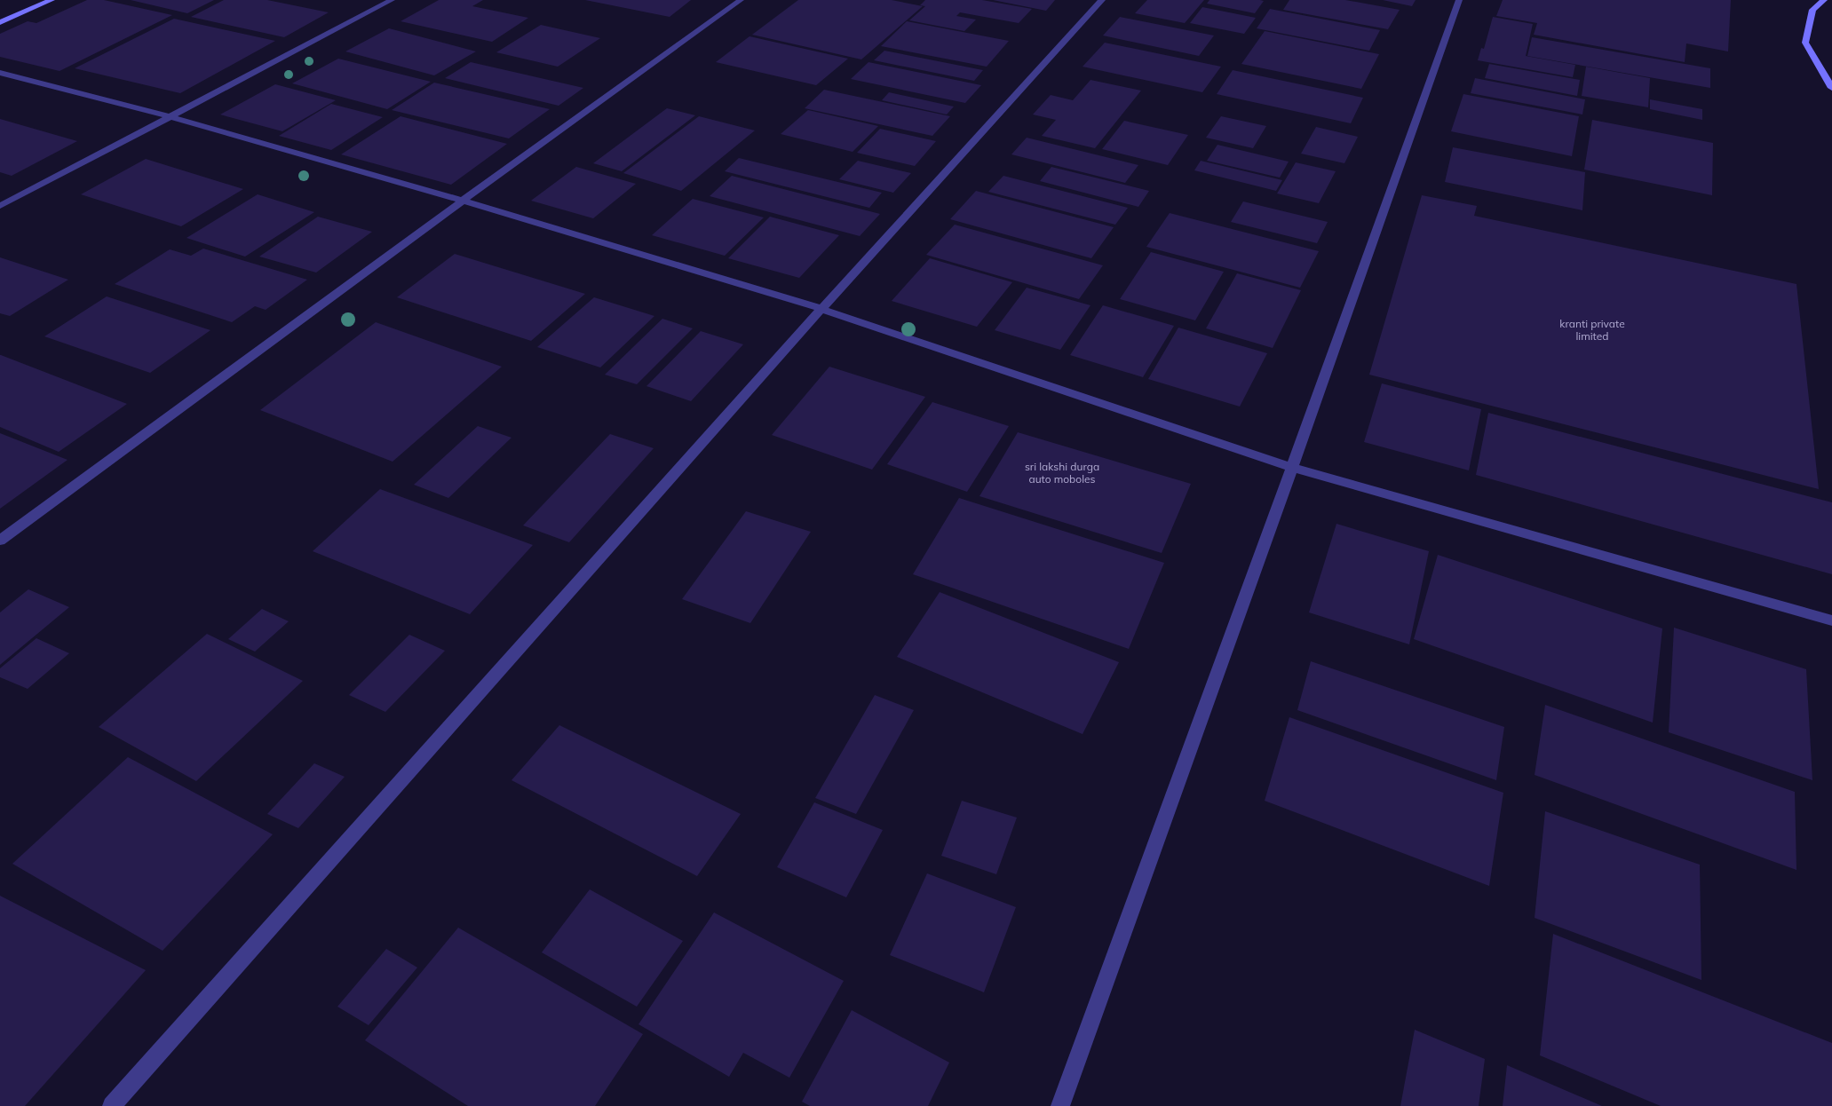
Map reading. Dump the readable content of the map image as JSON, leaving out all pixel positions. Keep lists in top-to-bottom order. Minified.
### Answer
{"house_numbers":["kranti private limited","sri lakshi durga auto moboles"]}
